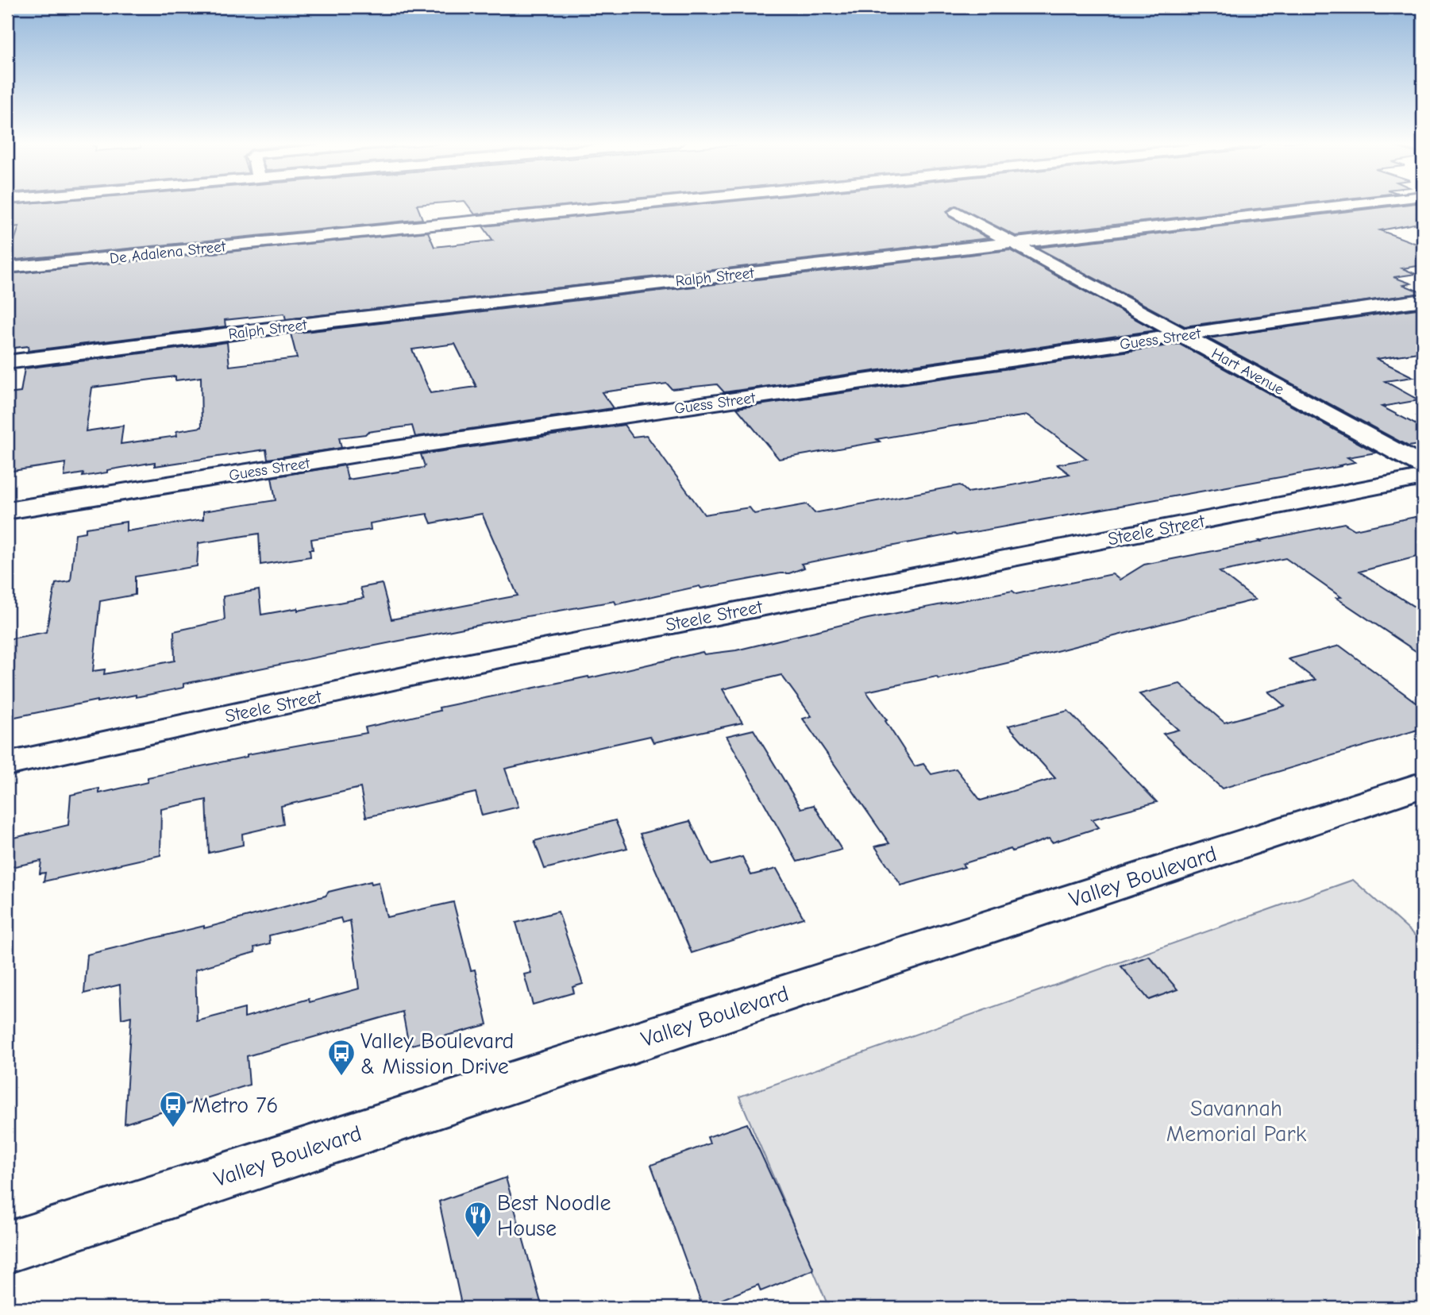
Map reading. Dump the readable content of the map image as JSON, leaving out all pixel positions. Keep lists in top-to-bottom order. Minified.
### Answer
{"streets":{"street":["De Adalena Street","Ralph Street","Guess Street","Hart Avenue","Steele Street","Valley Boulevard"]},"crossings":[["Ralph Street","Hart Avenue"],["Guess Street","Hart Avenue"]],"parks":["Savannah Memorial Park"],"places":{"bus stop":["Valley Boulevard & Mission Drive","Metro 76"],"restaurant":["Best Noodle House"]}}
